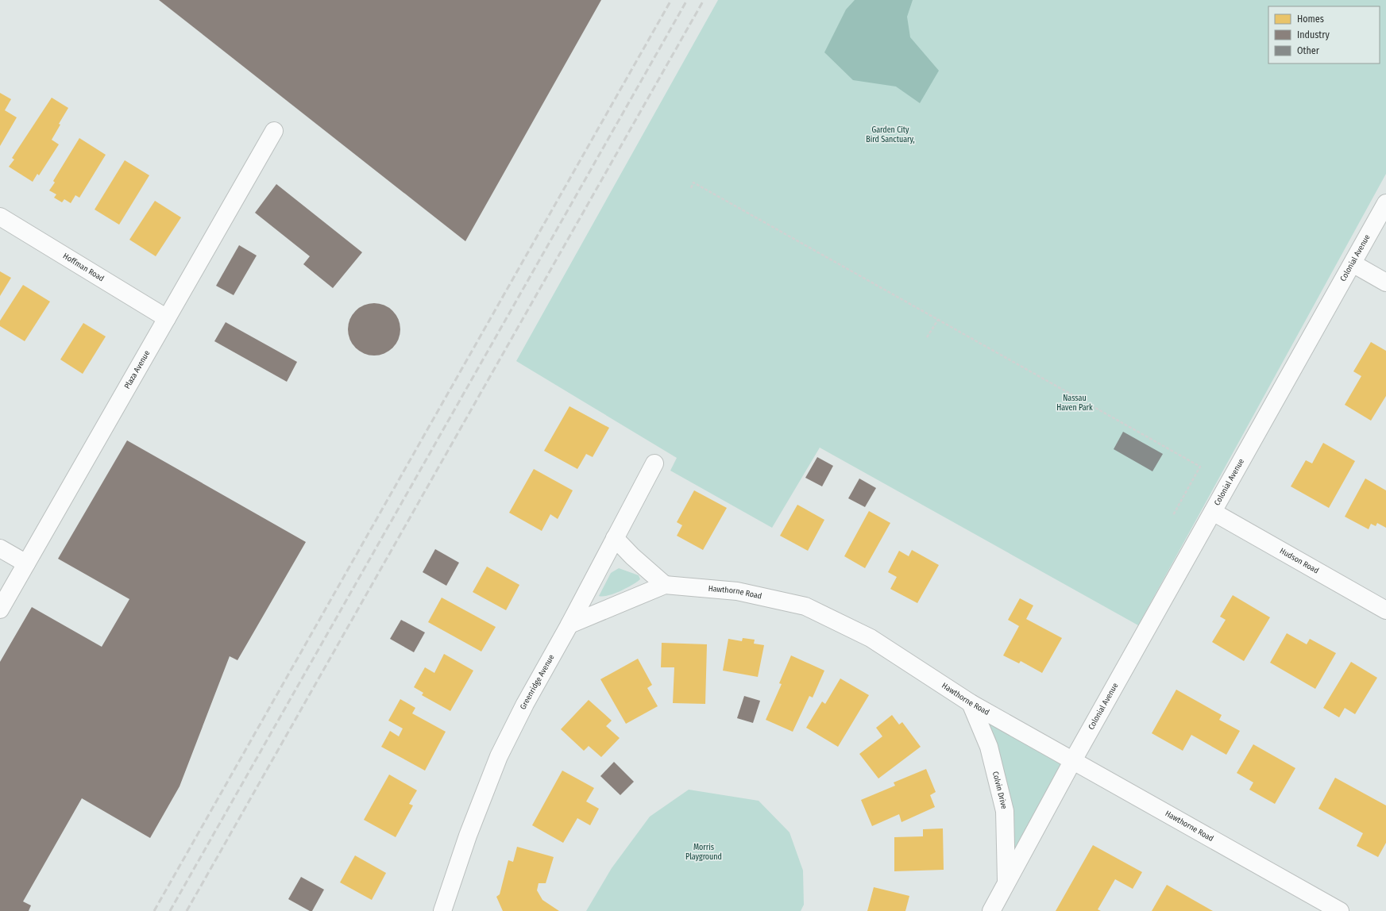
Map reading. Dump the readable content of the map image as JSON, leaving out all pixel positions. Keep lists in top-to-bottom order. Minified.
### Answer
{"streets":{"street":["Colonial Avenue","Hoffman Road","Plaza Avenue","Hudson Road","Hawthorne Road","Greenridge Avenue","Colvin Drive"]},"crossings":[["Colonial Avenue","Hudson Road"],["Colonial Avenue","Hawthorne Road"],["Colonial Avenue","Colvin Drive"],["Hoffman Road","Plaza Avenue"],["Hawthorne Road","Greenridge Avenue"],["Hawthorne Road","Colvin Drive"]],"parks":["Garden City Bird Sanctuary,","Nassau Haven Park","Morris Playground"],"legend":["Homes","Industry","Other"]}
